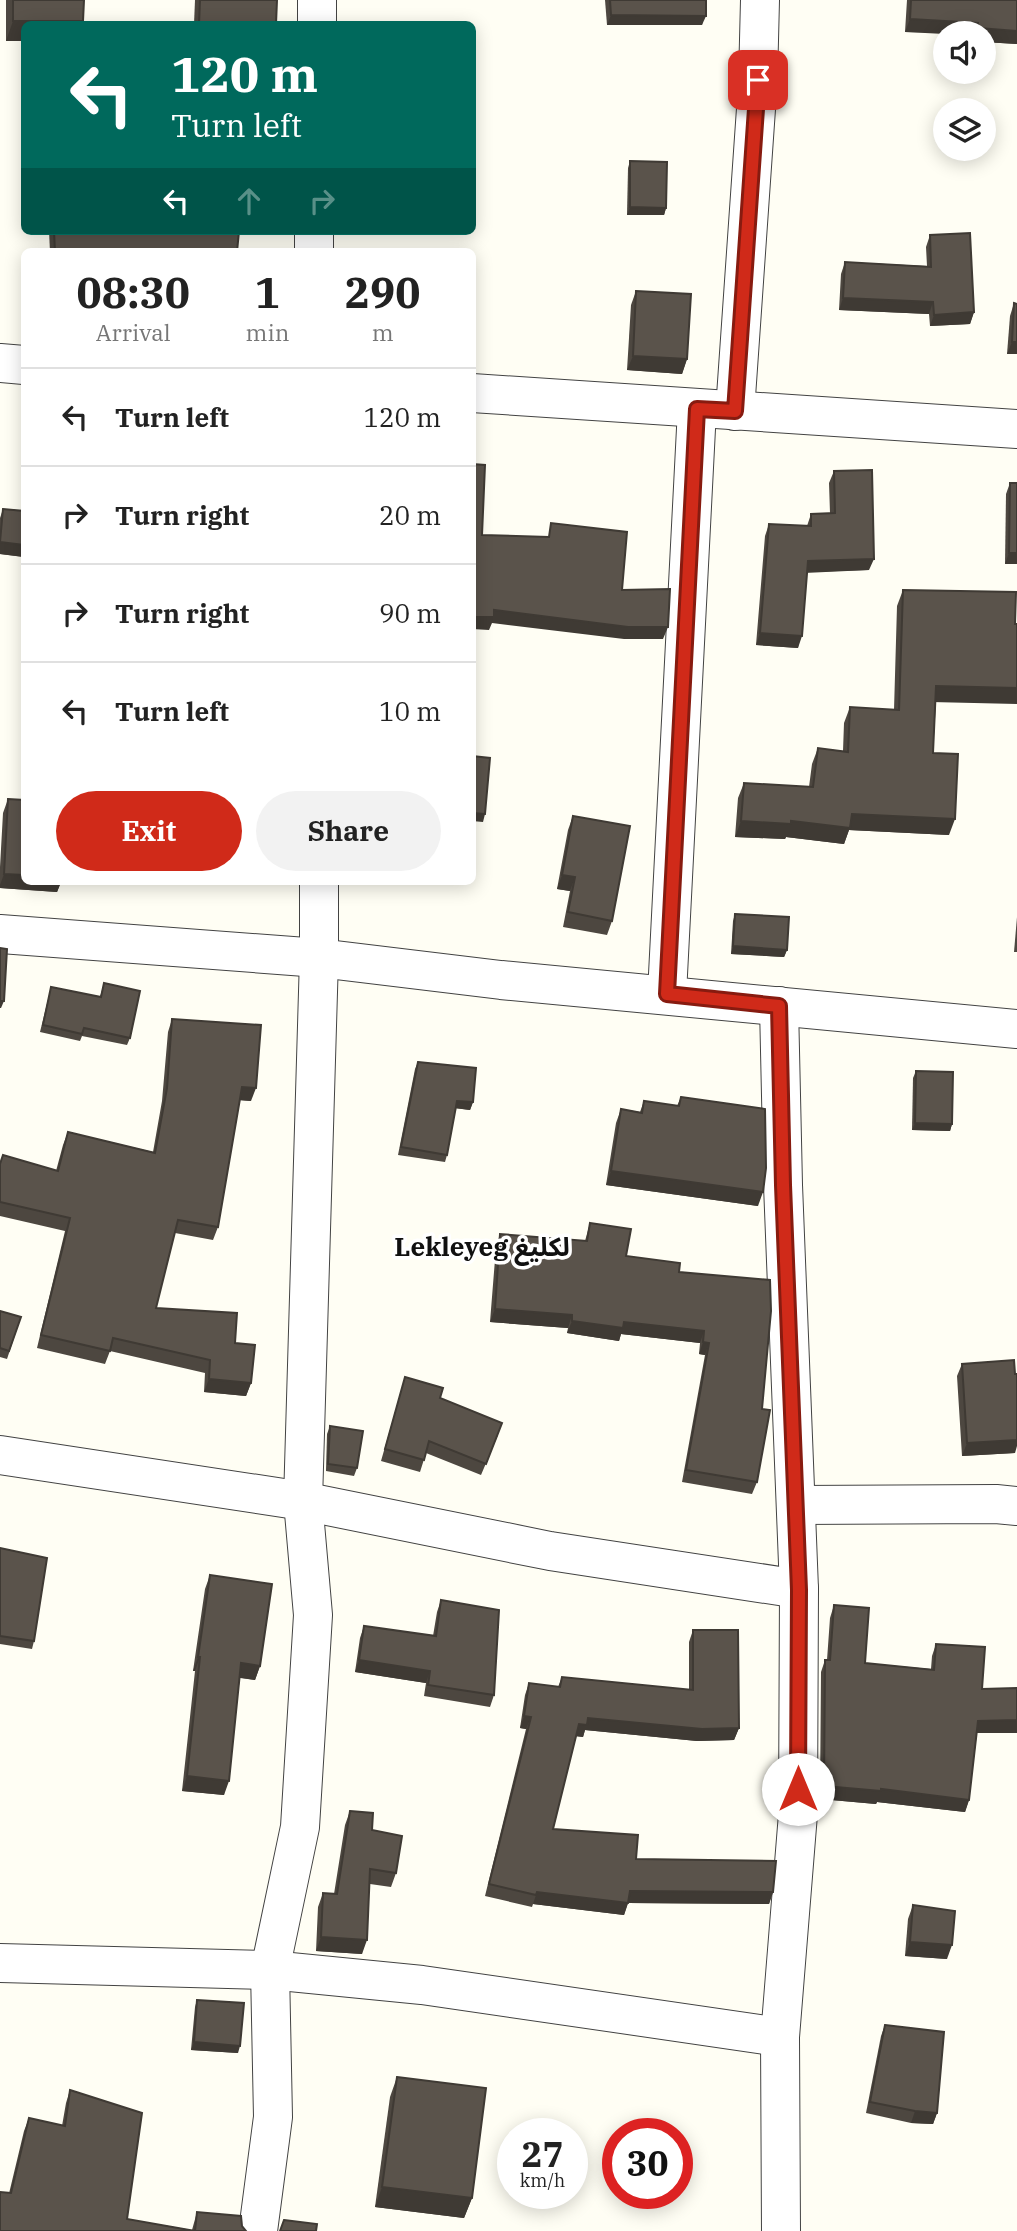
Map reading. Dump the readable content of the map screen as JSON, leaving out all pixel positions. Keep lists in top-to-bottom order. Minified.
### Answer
{"districts":["Lekleyeg لكليغ"],"page":{"turn":["120 m","Turn left"],"eta":["08:30","Arrival","1","min","290","m"],"list":[{"name":"Turn left","value":"120 m"},{"name":"Turn right","value":"20 m"},{"name":"Turn right","value":"90 m"},{"name":"Turn left","value":"10 m"}],"buttons":["Exit","Share"],"speed":"27 km/h","limit":"30"}}
